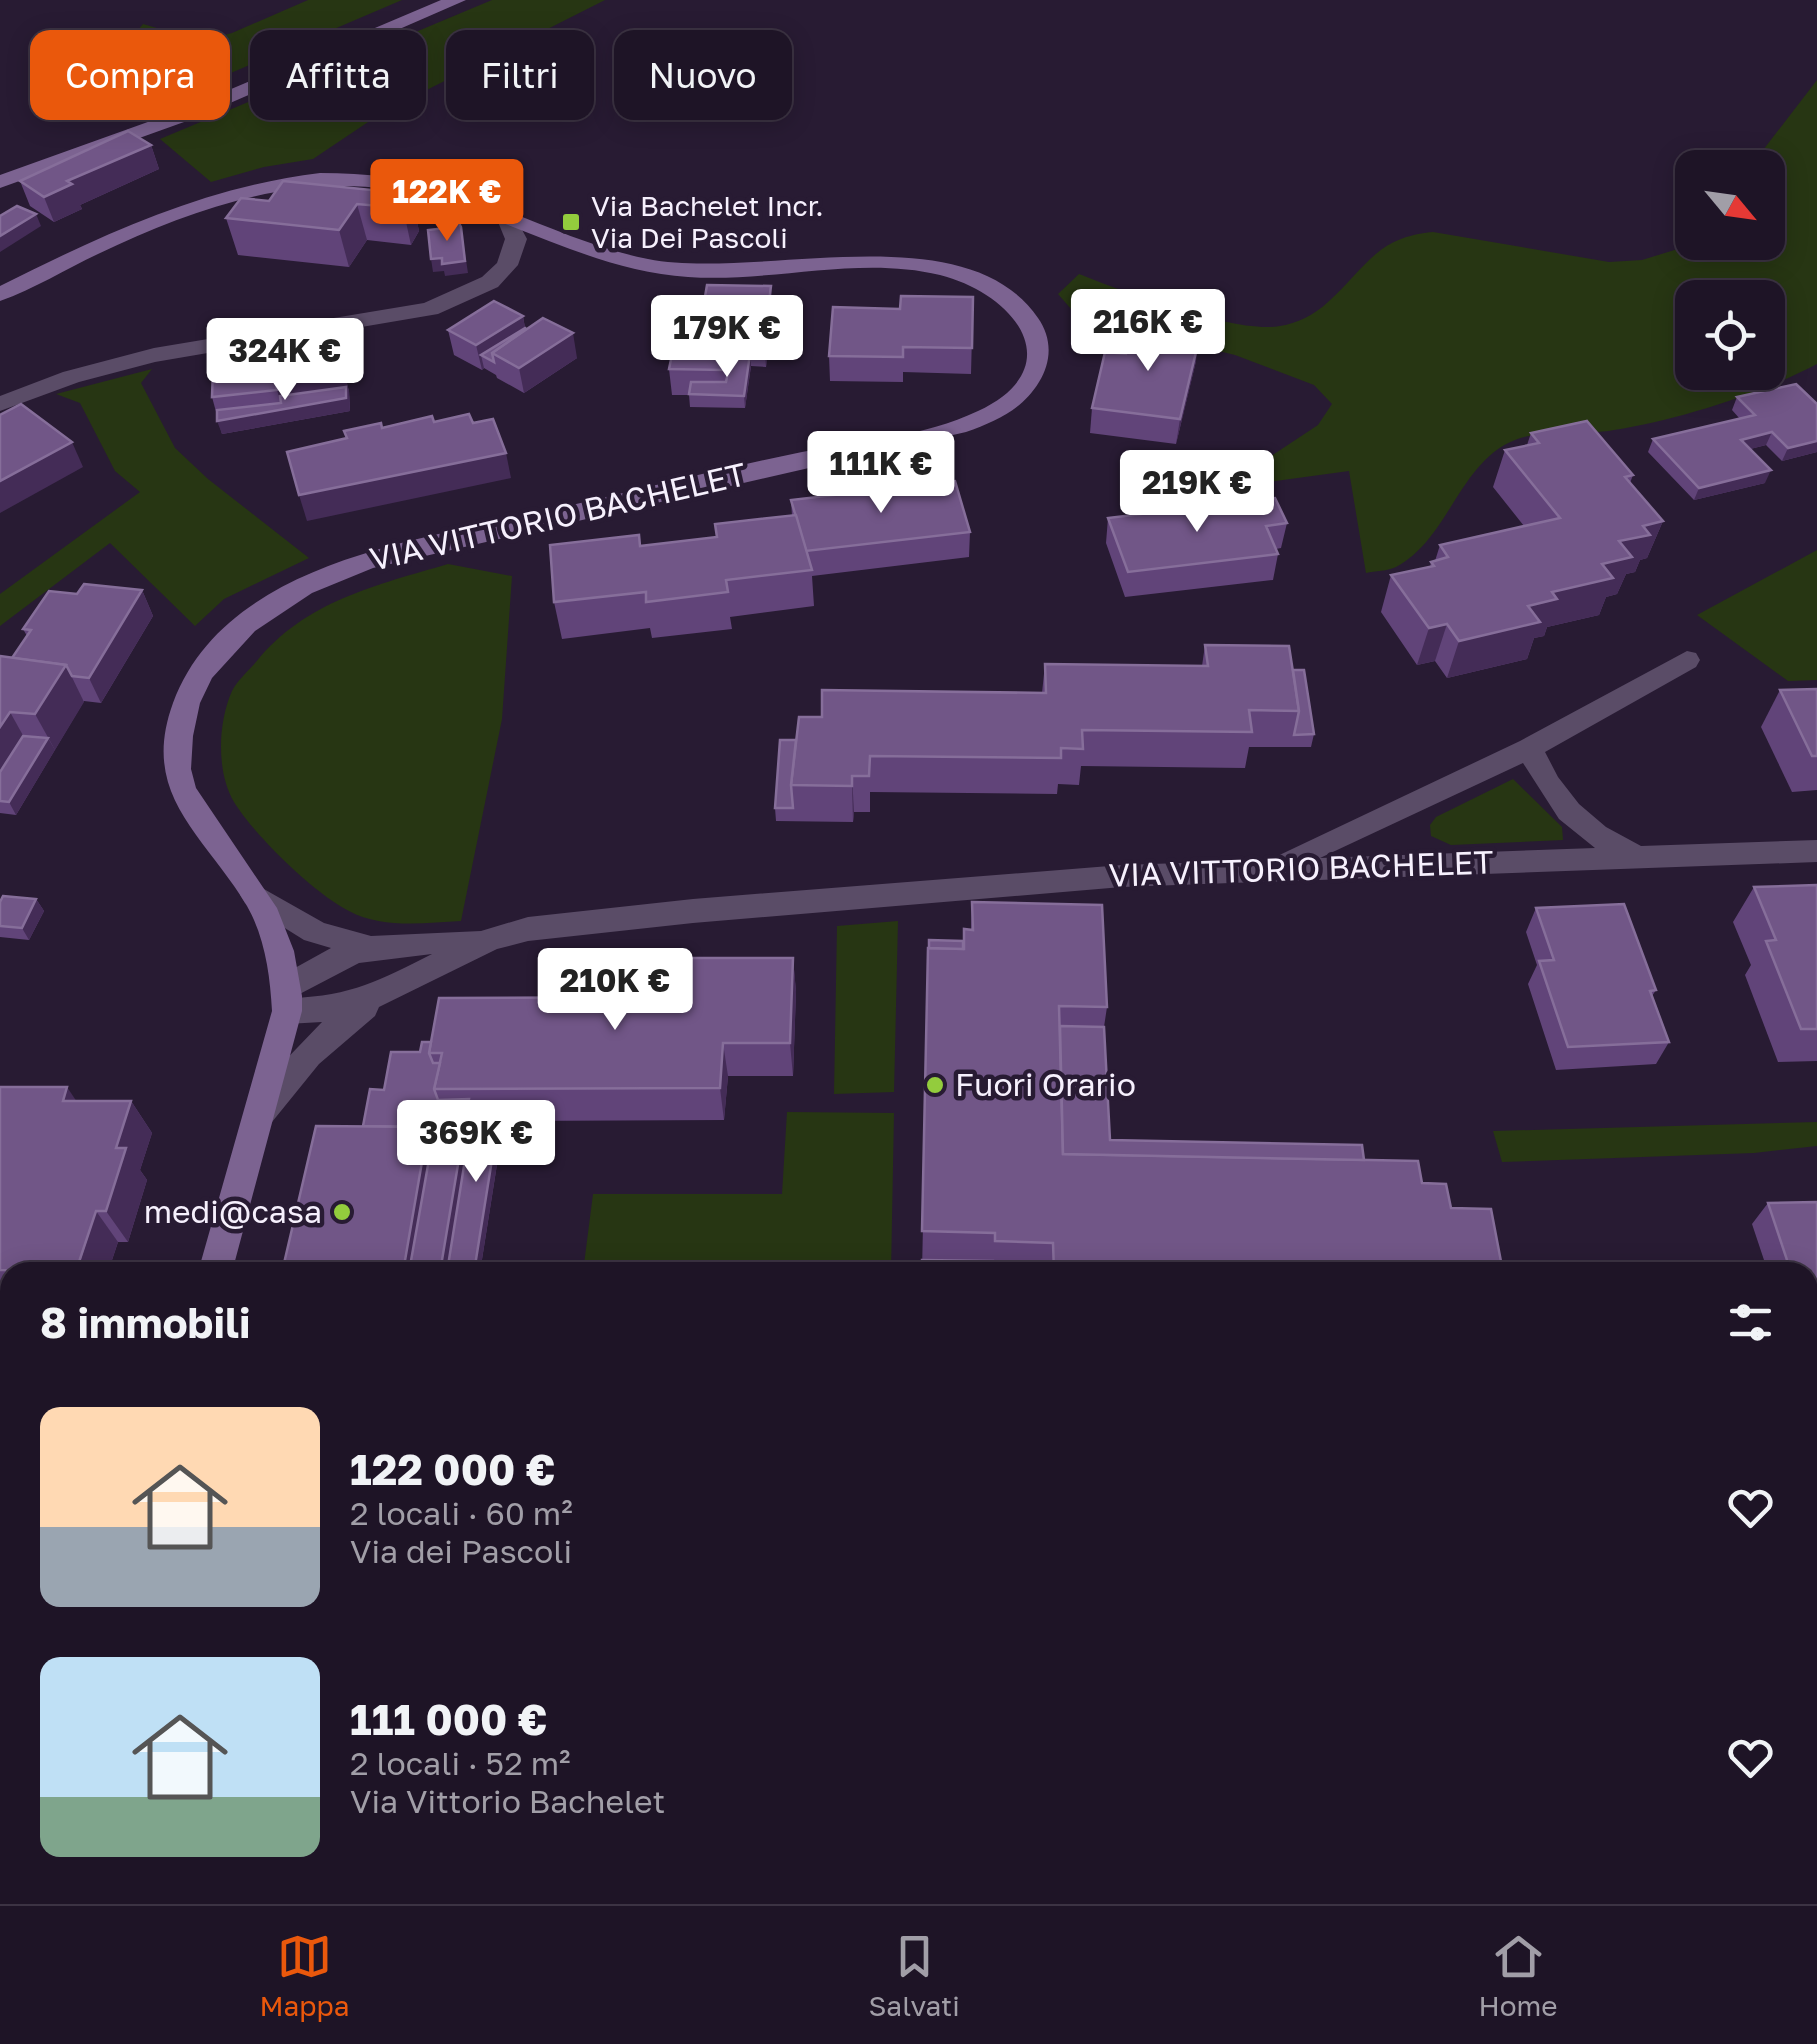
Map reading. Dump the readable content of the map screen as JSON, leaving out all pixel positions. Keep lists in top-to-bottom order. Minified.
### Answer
{"streets":{"street":["VIA VITTORIO BACHELET"]},"places":{"transit":["Via Bachelet Incr. Via Dei Pascoli"],"other":["Fuori Orario","medi@casa"]},"north":"bottom right","page":{"chip":["Compra","Affitta","Filtri","Nuovo"],"price":["122K €","216K €","179K €","324K €","111K €","219K €","210K €","369K €"],"heading":"8 immobili","list":[{"name":"122 000 €","note":"2 locali · 60 m² · Via dei Pascoli"},{"name":"111 000 €","note":"2 locali · 52 m² · Via Vittorio Bachelet"}],"tabs":["Mappa","Salvati","Home"]}}
